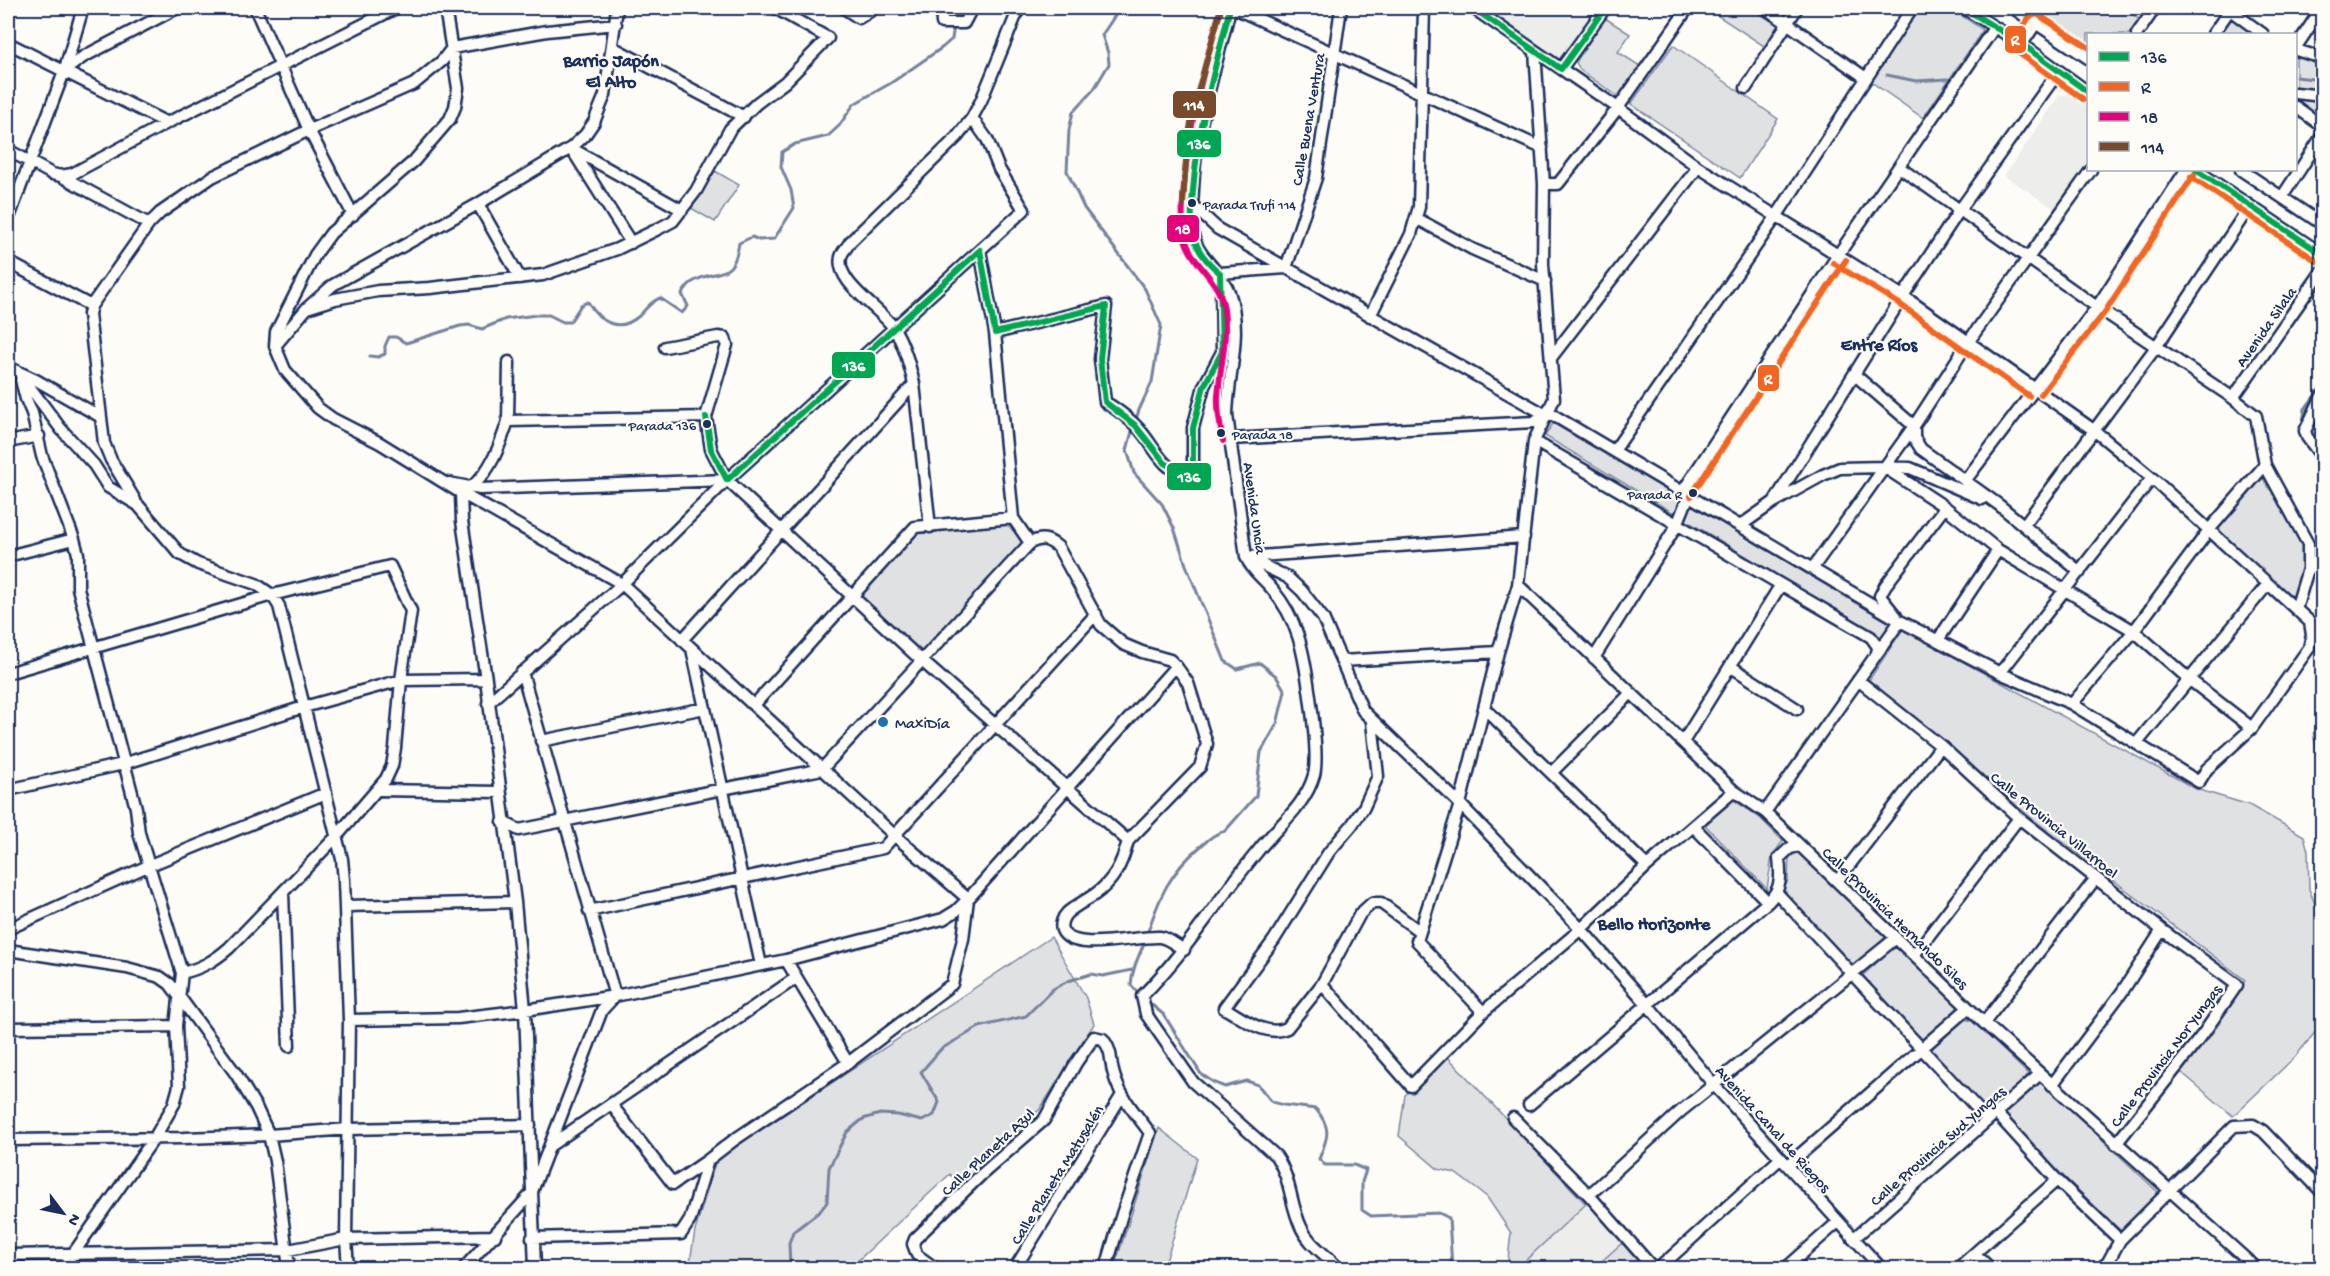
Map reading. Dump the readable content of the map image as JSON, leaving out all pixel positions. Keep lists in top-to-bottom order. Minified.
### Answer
{"streets":{"street":["Calle Buena Ventura","Avenida Silala","Avenida Uncia","Calle Provincia Villarroel","Calle Provincia Hernando Siles","Calle Provincia Nor Yungas","Avenida Canal de Riegos","Calle Provincia Sud Yungas","Calle Planeta Azul","Calle Planeta Matusalén"]},"crossings":[["Calle Provincia Villarroel","Calle Provincia Nor Yungas"],["Calle Provincia Hernando Siles","Calle Provincia Nor Yungas"],["Calle Provincia Hernando Siles","Calle Provincia Sud Yungas"],["Avenida Canal de Riegos","Calle Provincia Sud Yungas"],["Calle Planeta Azul","Calle Planeta Matusalén"]],"districts":["Barrio Japón El Alto","Entre Ríos","Bello Horizonte"],"places":["Parada Trufi 114","Parada 136","Parada 18","Parada R","MaxiDía"],"lines":["transit line 136","transit line 18","transit line 114","transit line R"],"legend":["136","R","18","114"],"north":"bottom right"}
